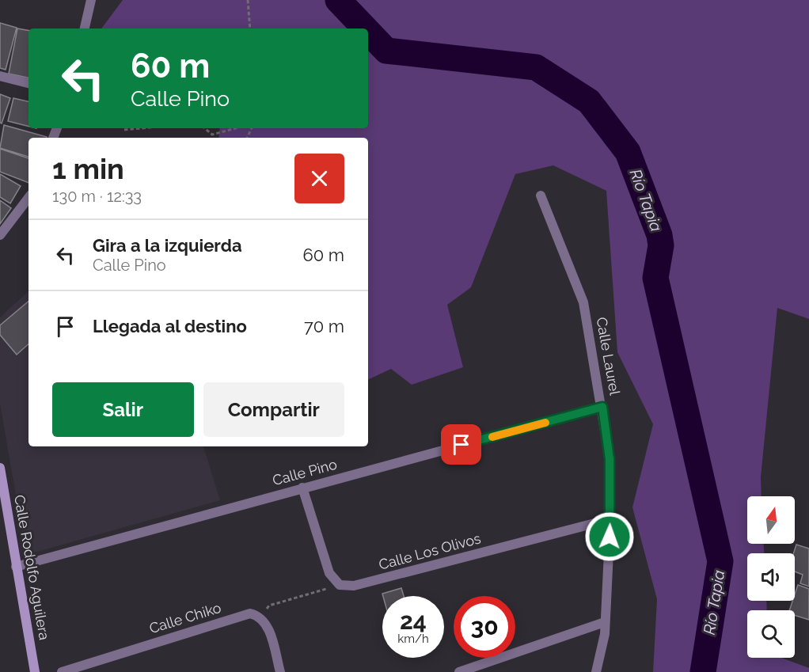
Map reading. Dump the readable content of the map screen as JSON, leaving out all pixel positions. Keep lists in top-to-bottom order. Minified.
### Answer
{"streets":{"street":["Calle Laurel","Calle Pino","Calle Los Olivos","Calle Rodolfo Aguilera","Calle Chiko"]},"crossings":[["Calle Laurel","Calle Pino"],["Calle Laurel","Calle Los Olivos"],["Calle Pino","Calle Rodolfo Aguilera"]],"water":["Río Tapia"],"north":"top","page":{"turn":["60 m","Calle Pino"],"heading":["1 min","130 m · 12:33"],"list":[{"name":"Gira a la izquierda","note":"Calle Pino","value":"60 m"},{"name":"Llegada al destino","value":"70 m"}],"buttons":["Salir","Compartir"],"speed":"24 km/h","limit":"30"}}
